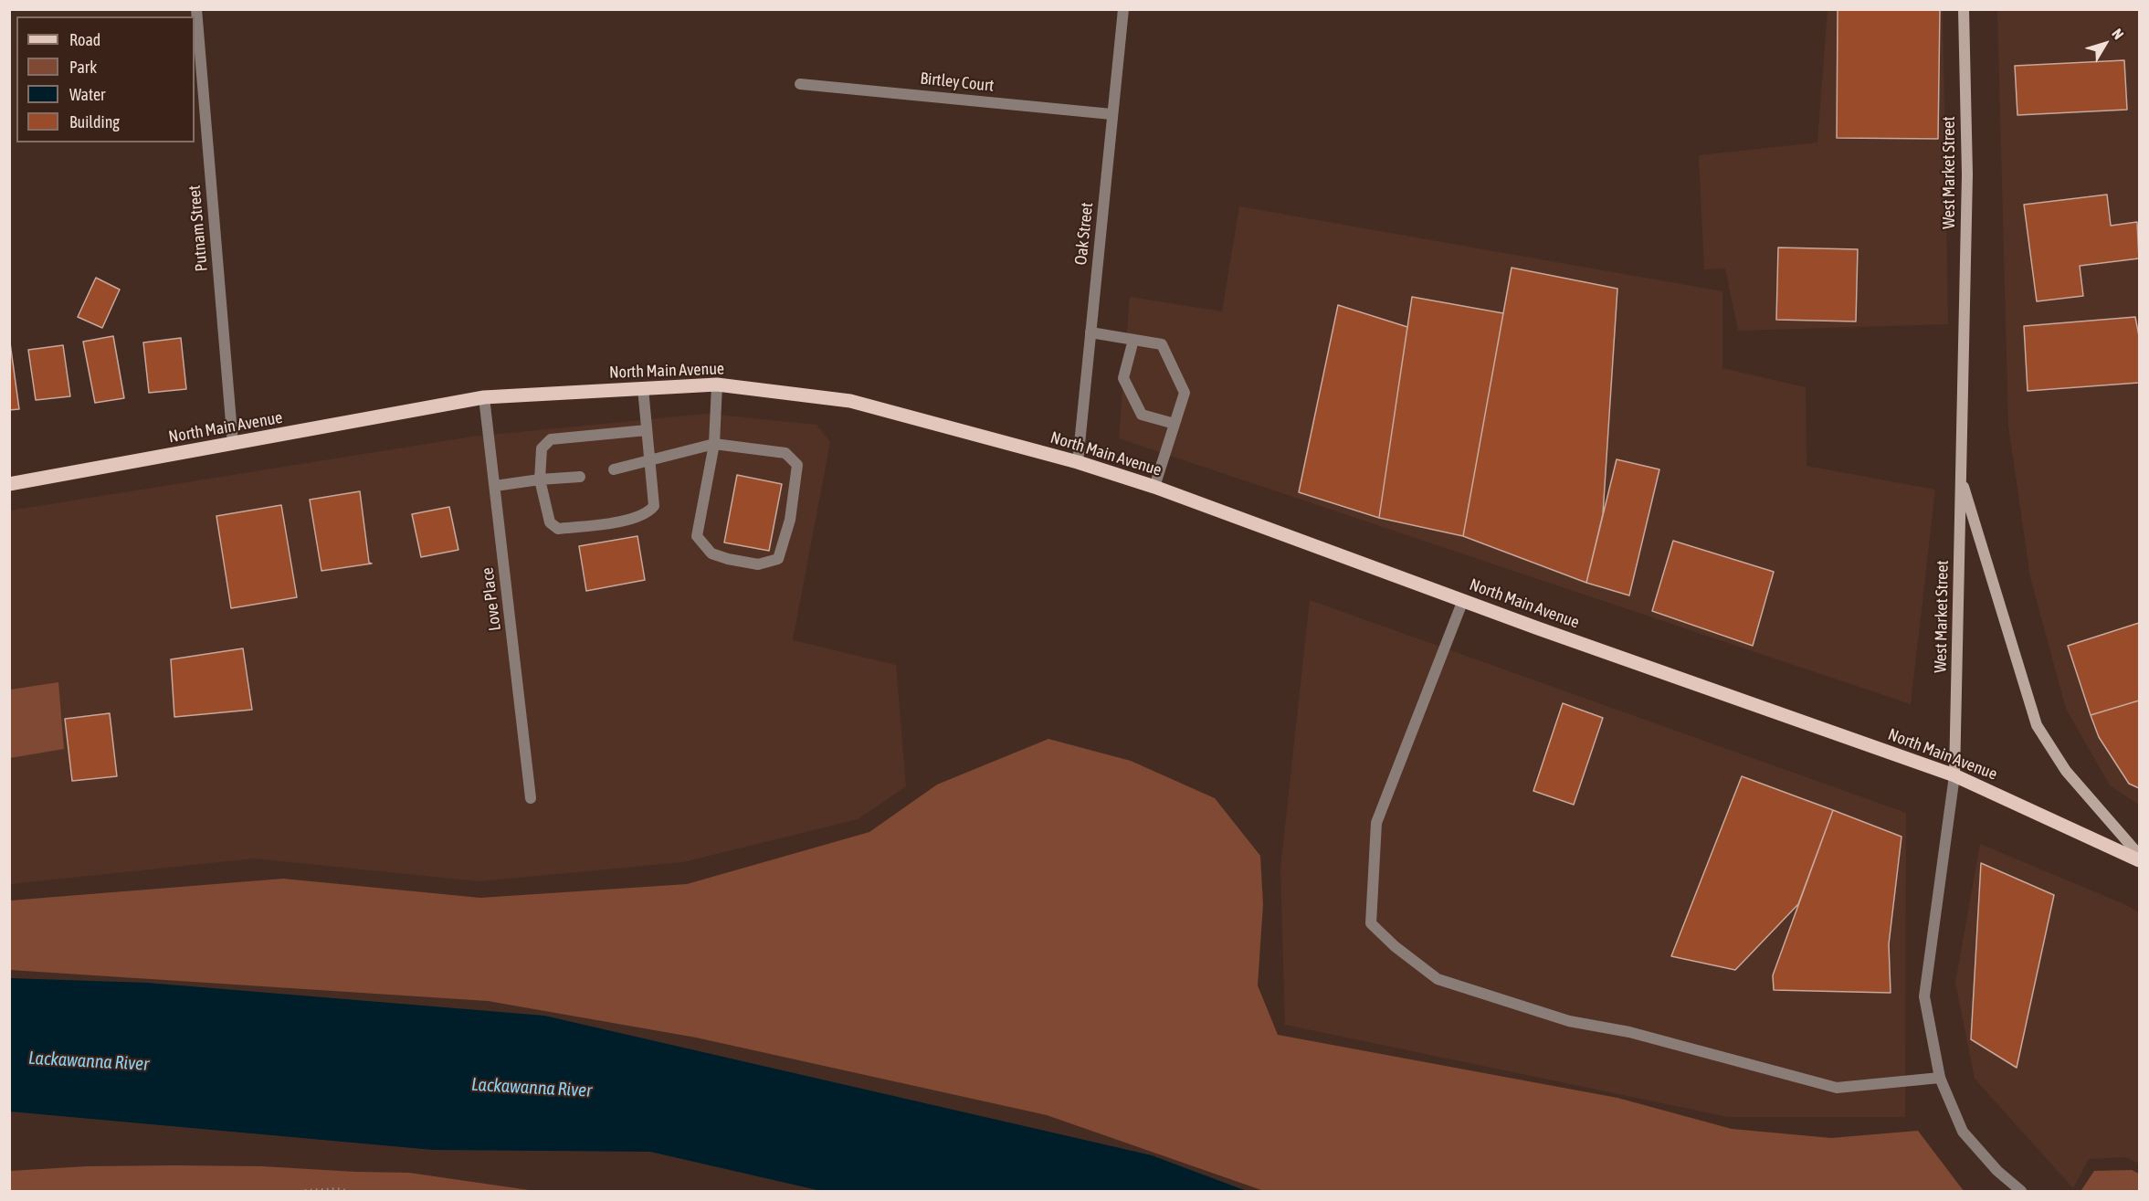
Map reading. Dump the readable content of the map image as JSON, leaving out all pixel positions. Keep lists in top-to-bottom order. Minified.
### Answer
{"streets":{"main road":["West Market Street","North Main Avenue"],"street":["Birtley Court","Putnam Street","Oak Street","Love Place"]},"crossings":[["Birtley Court","Oak Street"],["West Market Street","North Main Avenue"],["Putnam Street","North Main Avenue"],["Oak Street","North Main Avenue"],["North Main Avenue","Love Place"]],"water":["Lackawanna River"],"legend":["Road","Park","Water","Building"],"north":"top right"}
